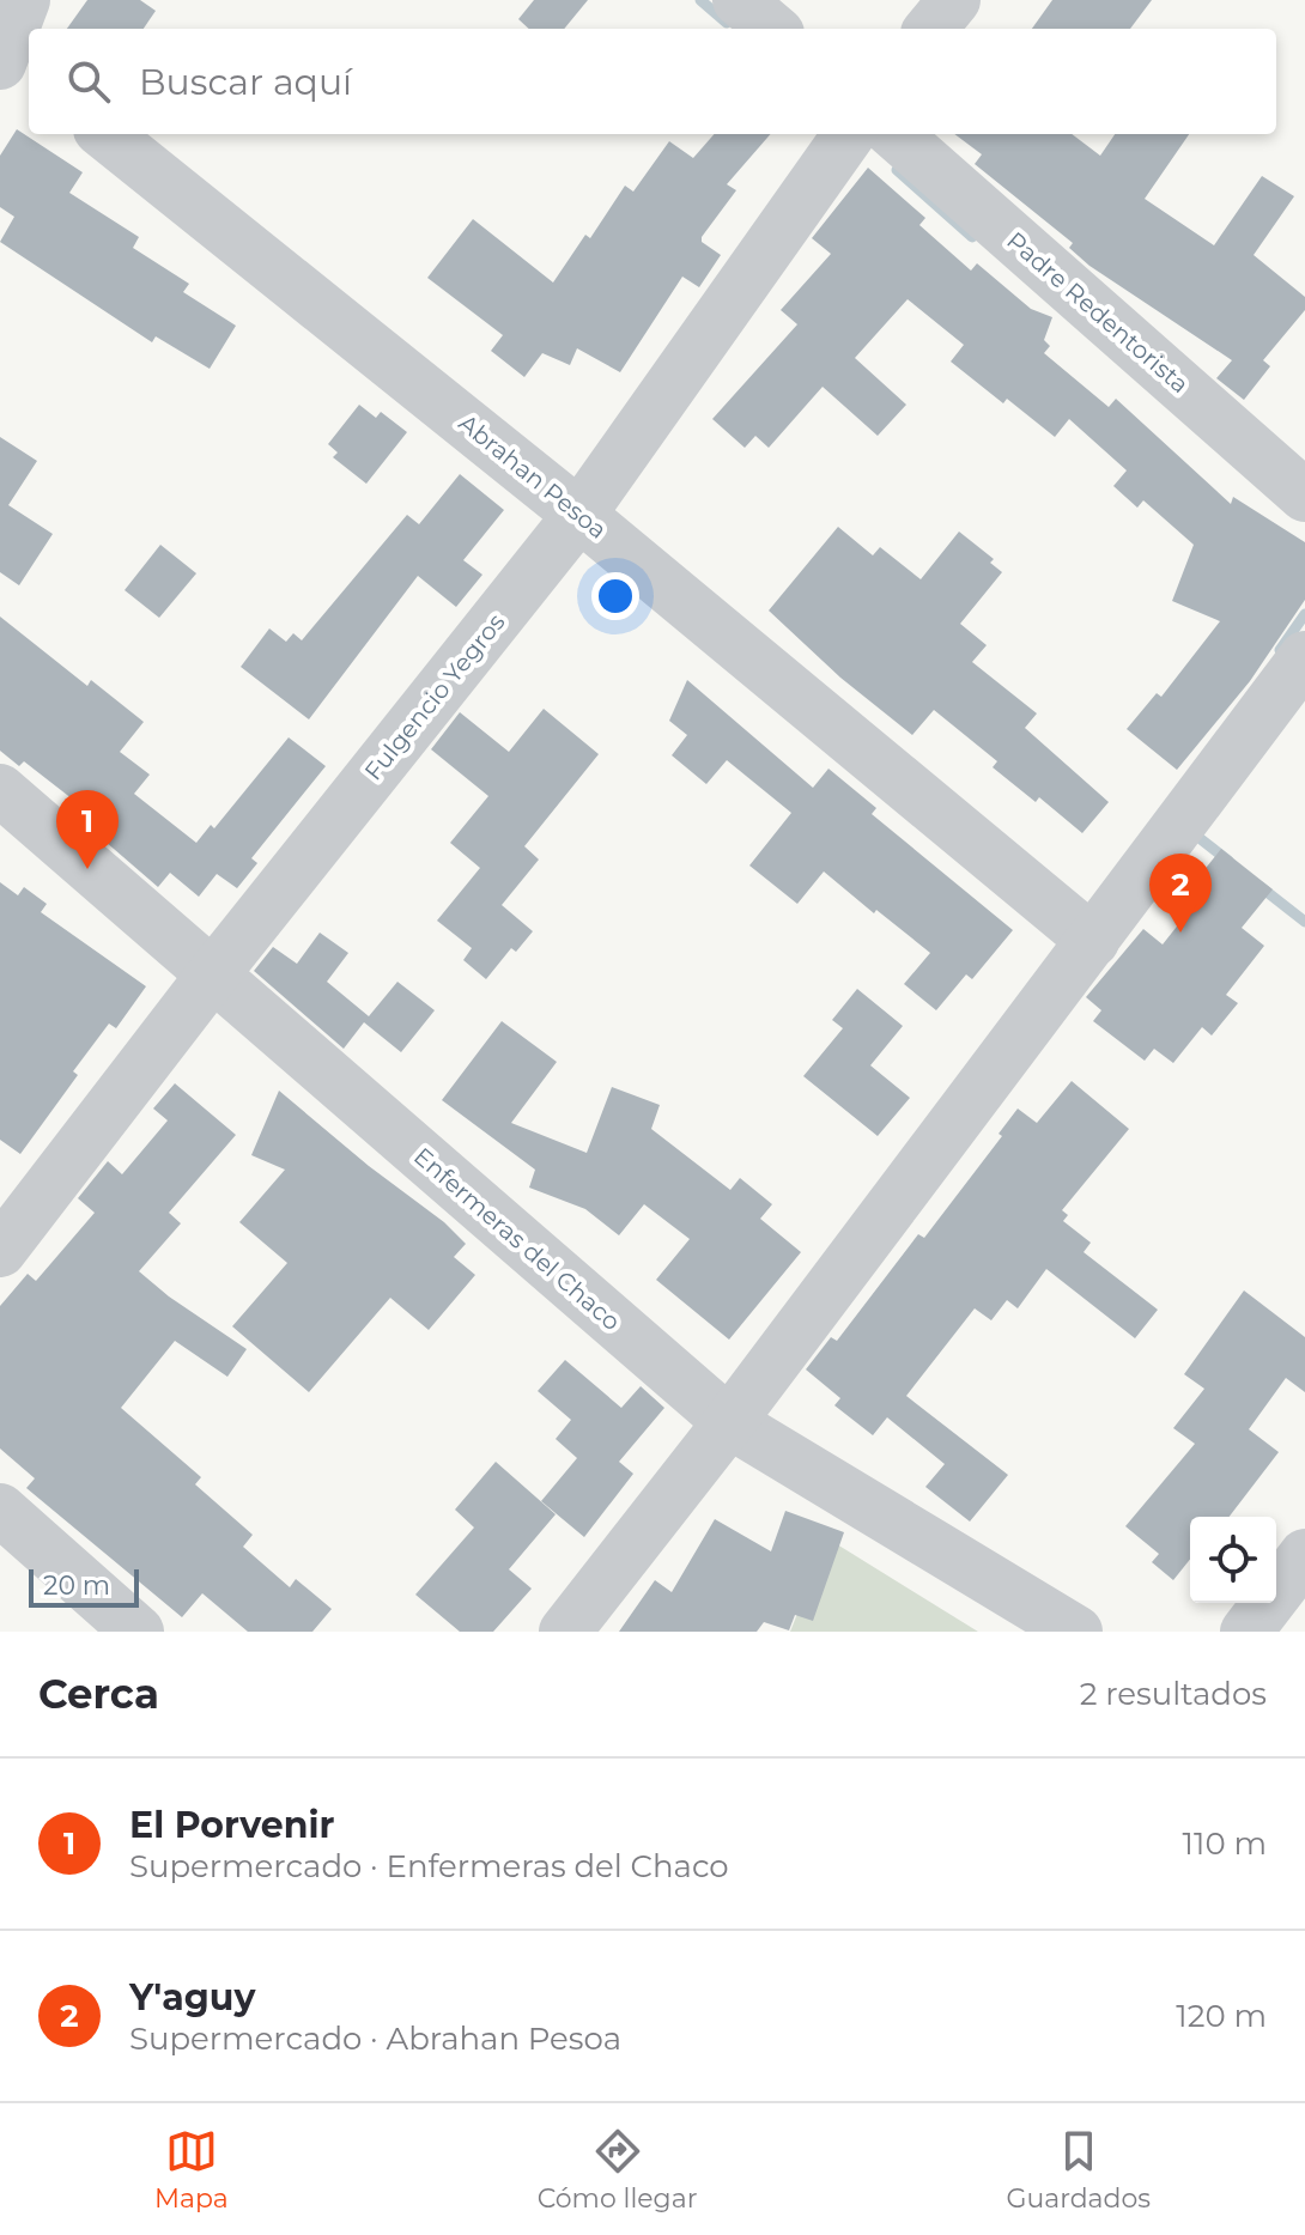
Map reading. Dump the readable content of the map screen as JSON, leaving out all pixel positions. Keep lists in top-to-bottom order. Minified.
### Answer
{"streets":{"street":["Padre Redentorista","Abrahan Pesoa","Fulgencio Yegros","Enfermeras del Chaco"]},"crossings":[["Abrahan Pesoa","Fulgencio Yegros"],["Fulgencio Yegros","Enfermeras del Chaco"]],"scale_bar":"20 m","page":{"search":"Buscar aquí","pins":["1","2"],"scale":"20 m","heading":["Cerca","2 resultados"],"list":[{"mark":"1","name":"El Porvenir","note":"Supermercado · Enfermeras del Chaco","value":"110 m"},{"mark":"2","name":"Y'aguy","note":"Supermercado · Abrahan Pesoa","value":"120 m"}],"nav":["Mapa","Cómo llegar","Guardados"]}}
